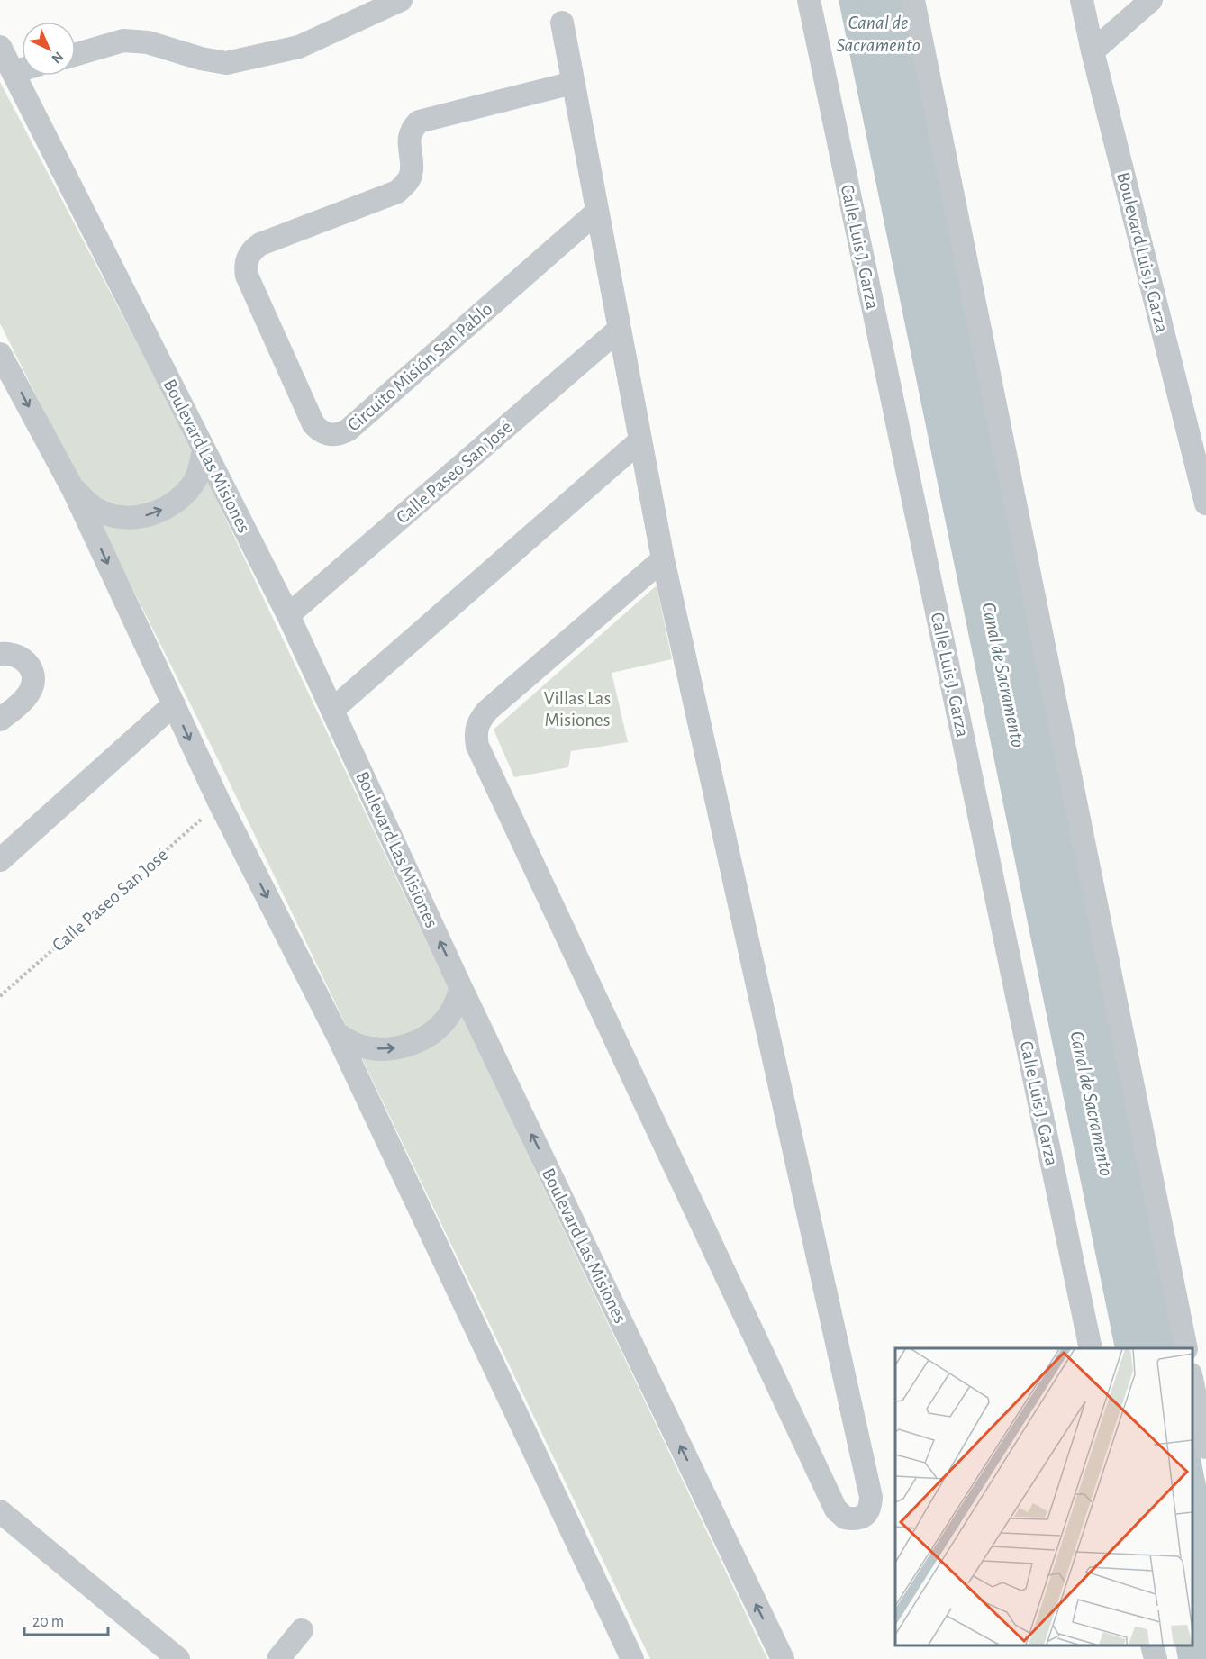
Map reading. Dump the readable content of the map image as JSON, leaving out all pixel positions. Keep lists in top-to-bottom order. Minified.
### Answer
{"streets":{"street":["Calle Luis J. Garza","Boulevard Luis J. Garza","Circuito Misión San Pablo","Boulevard Las Misiones","Calle Paseo San José"]},"crossings":[["Boulevard Las Misiones","Calle Paseo San José"]],"water":["Canal de Sacramento"],"parks":["Villas Las Misiones"],"scale_bar":"20 m","north":"bottom right"}
